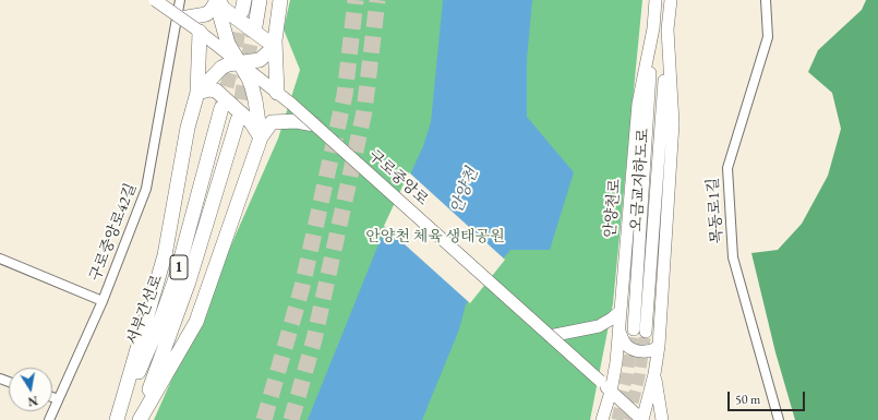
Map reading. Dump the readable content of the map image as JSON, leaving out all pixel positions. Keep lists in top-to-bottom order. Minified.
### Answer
{"streets":{"main road":["구로중앙로","오금교지하도로","안양천로","1","서부간선로"],"street":["목동로1길","구로중앙로42길"]},"crossings":[["구로중앙로","안양천로"],["오금교지하도로","안양천로"]],"water":["안양천"],"parks":["안양천 체육 생태공원"],"scale_bar":"50 m","north":"bottom"}
